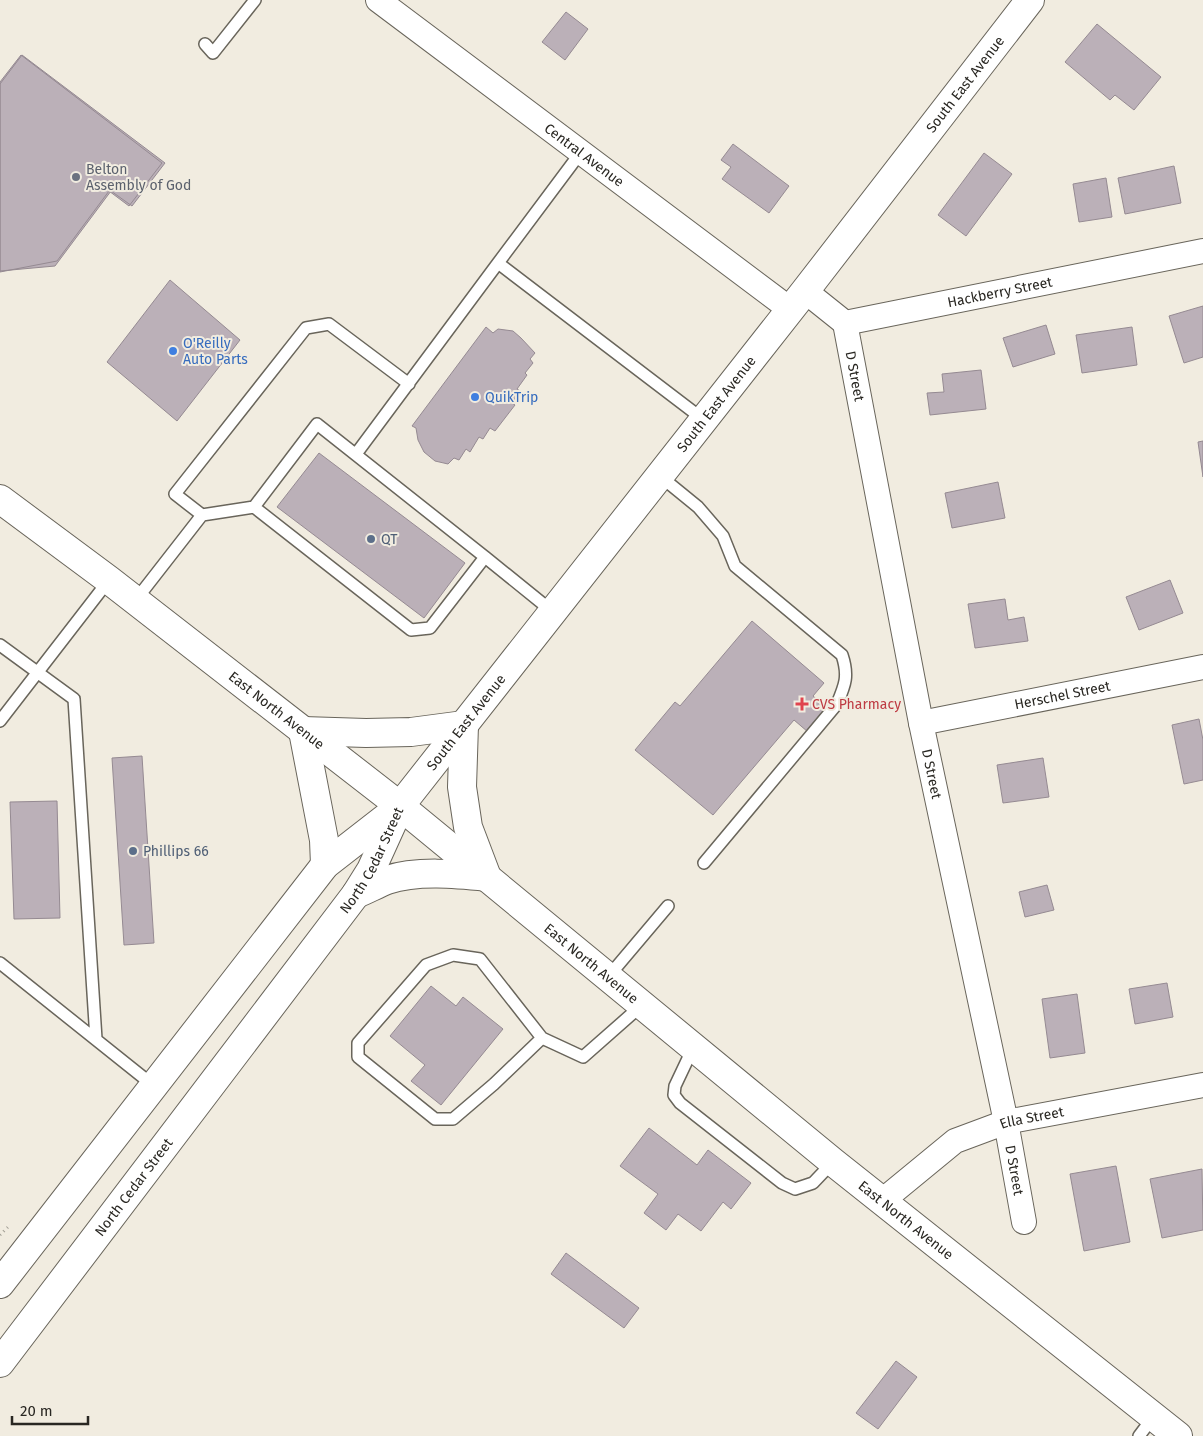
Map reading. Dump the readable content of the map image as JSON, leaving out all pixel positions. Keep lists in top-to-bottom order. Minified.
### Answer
{"streets":{"main road":["South East Avenue","East North Avenue","North Cedar Street"],"street":["Central Avenue","Hackberry Street","D Street","Herschel Street","Ella Street"]},"crossings":[["South East Avenue","Central Avenue"],["South East Avenue","East North Avenue"],["South East Avenue","North Cedar Street"],["Hackberry Street","D Street"],["D Street","Herschel Street"],["D Street","Ella Street"],["East North Avenue","North Cedar Street"],["East North Avenue","Ella Street"]],"places":{"other":["Belton Assembly of God","O'Reilly Auto Parts","QuikTrip","QT","Phillips 66"],"health":["CVS Pharmacy"]},"scale_bar":"20 m"}
